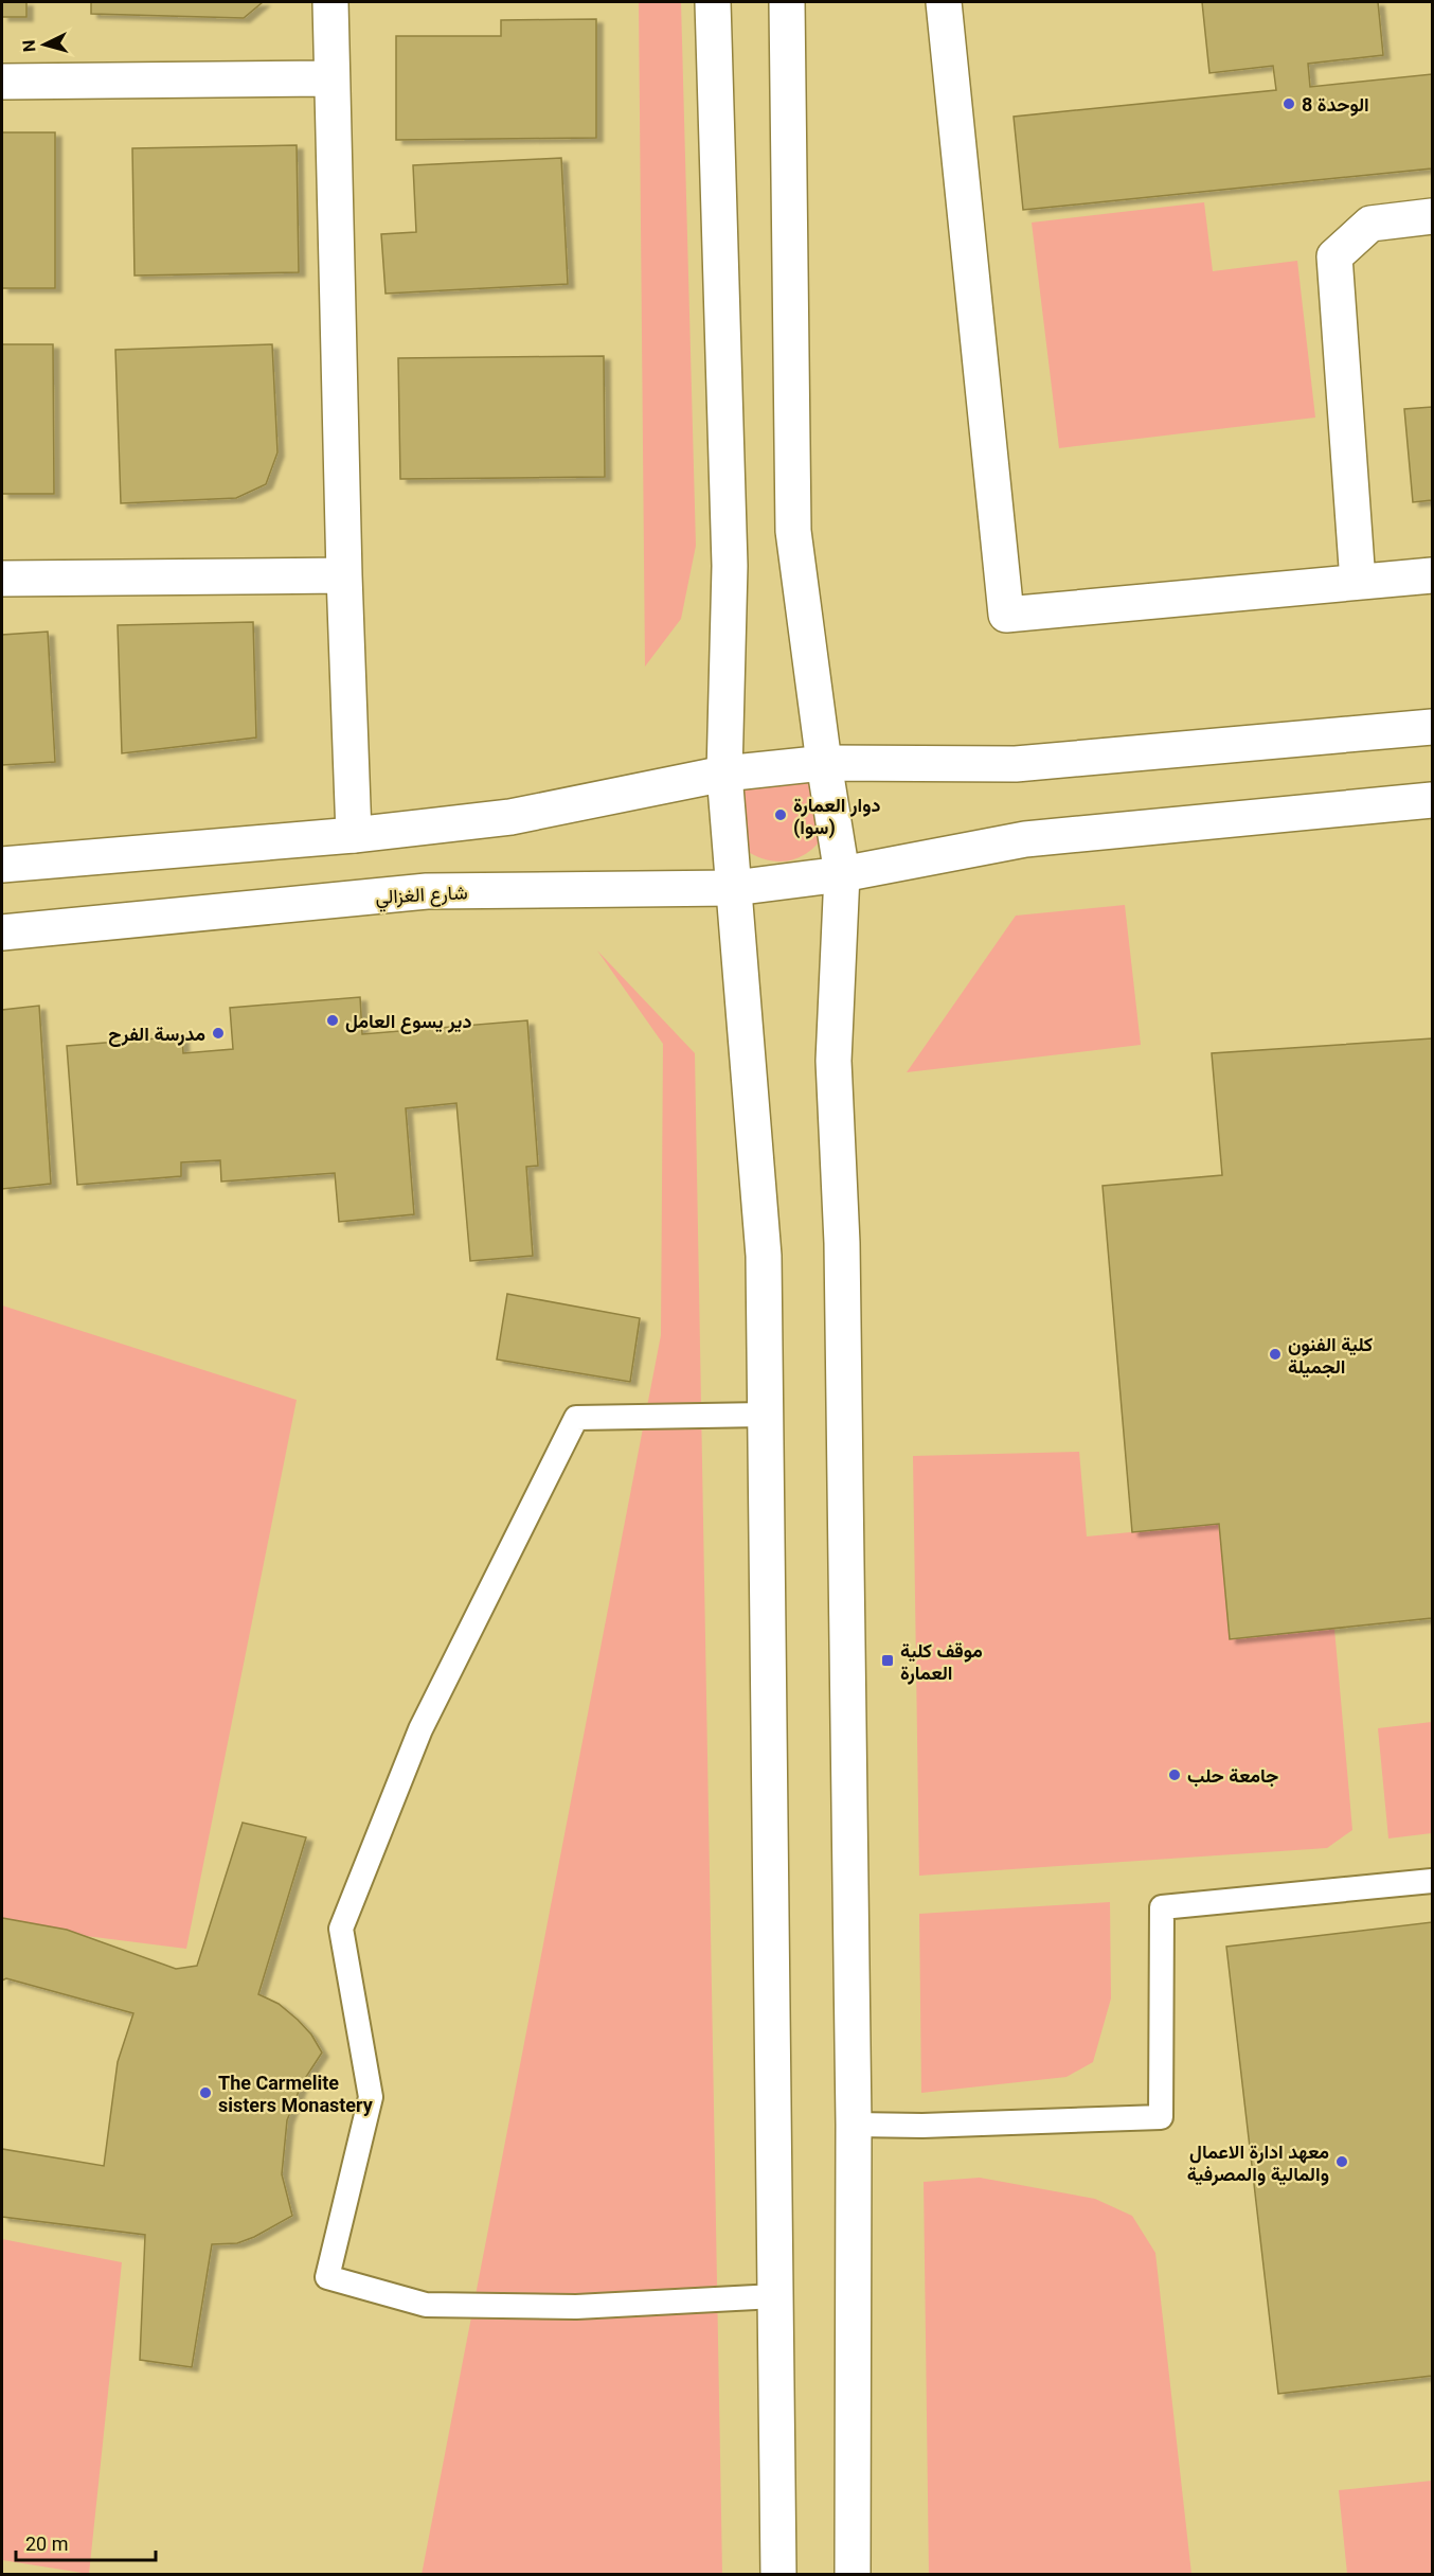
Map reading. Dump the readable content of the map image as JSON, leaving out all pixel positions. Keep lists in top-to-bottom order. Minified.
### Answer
{"streets":{"main road":["شارع الغزالي"]},"places":{"other":["الوحدة 8","دوار العمارة (سوا)","دير يسوع العامل","مدرسة الفرح","كلية الفنون الجميلة","جامعة حلب","The Carmelite sisters Monastery","معهد ادارة الاعمال والمالية والمصرفية"],"transit":["موقف كلية العمارة"]},"scale_bar":"20 m","north":"left"}
